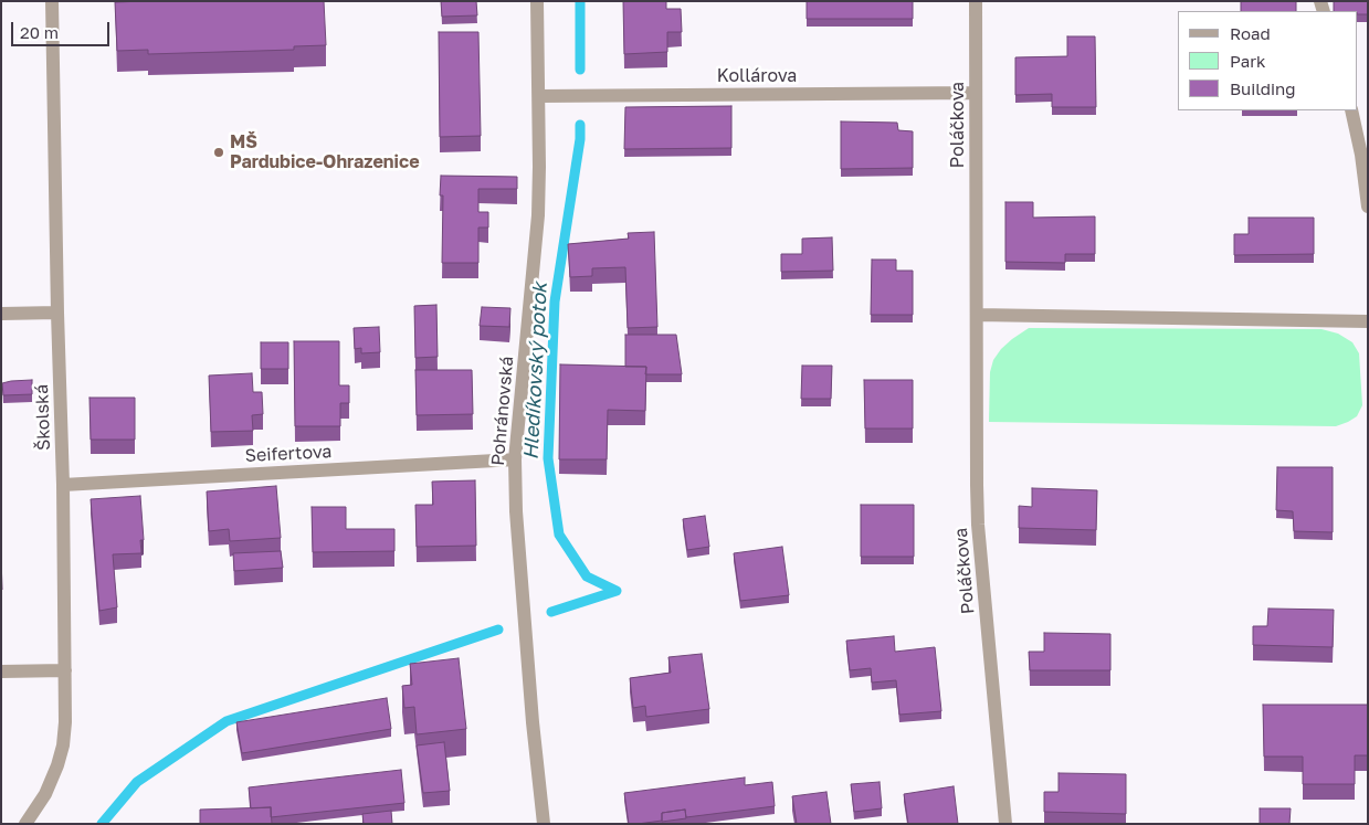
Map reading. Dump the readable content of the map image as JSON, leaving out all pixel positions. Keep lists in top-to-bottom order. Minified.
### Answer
{"streets":{"street":["Kollárova","Poláčkova","Pohránovská","Školská","Seifertova"]},"crossings":[["Kollárova","Poláčkova"],["Kollárova","Pohránovská"],["Pohránovská","Seifertova"],["Školská","Seifertova"]],"water":["Hledíkovský potok"],"places":["MŠ Pardubice-Ohrazenice"],"legend":["Road","Park","Building"],"scale_bar":"20 m"}
